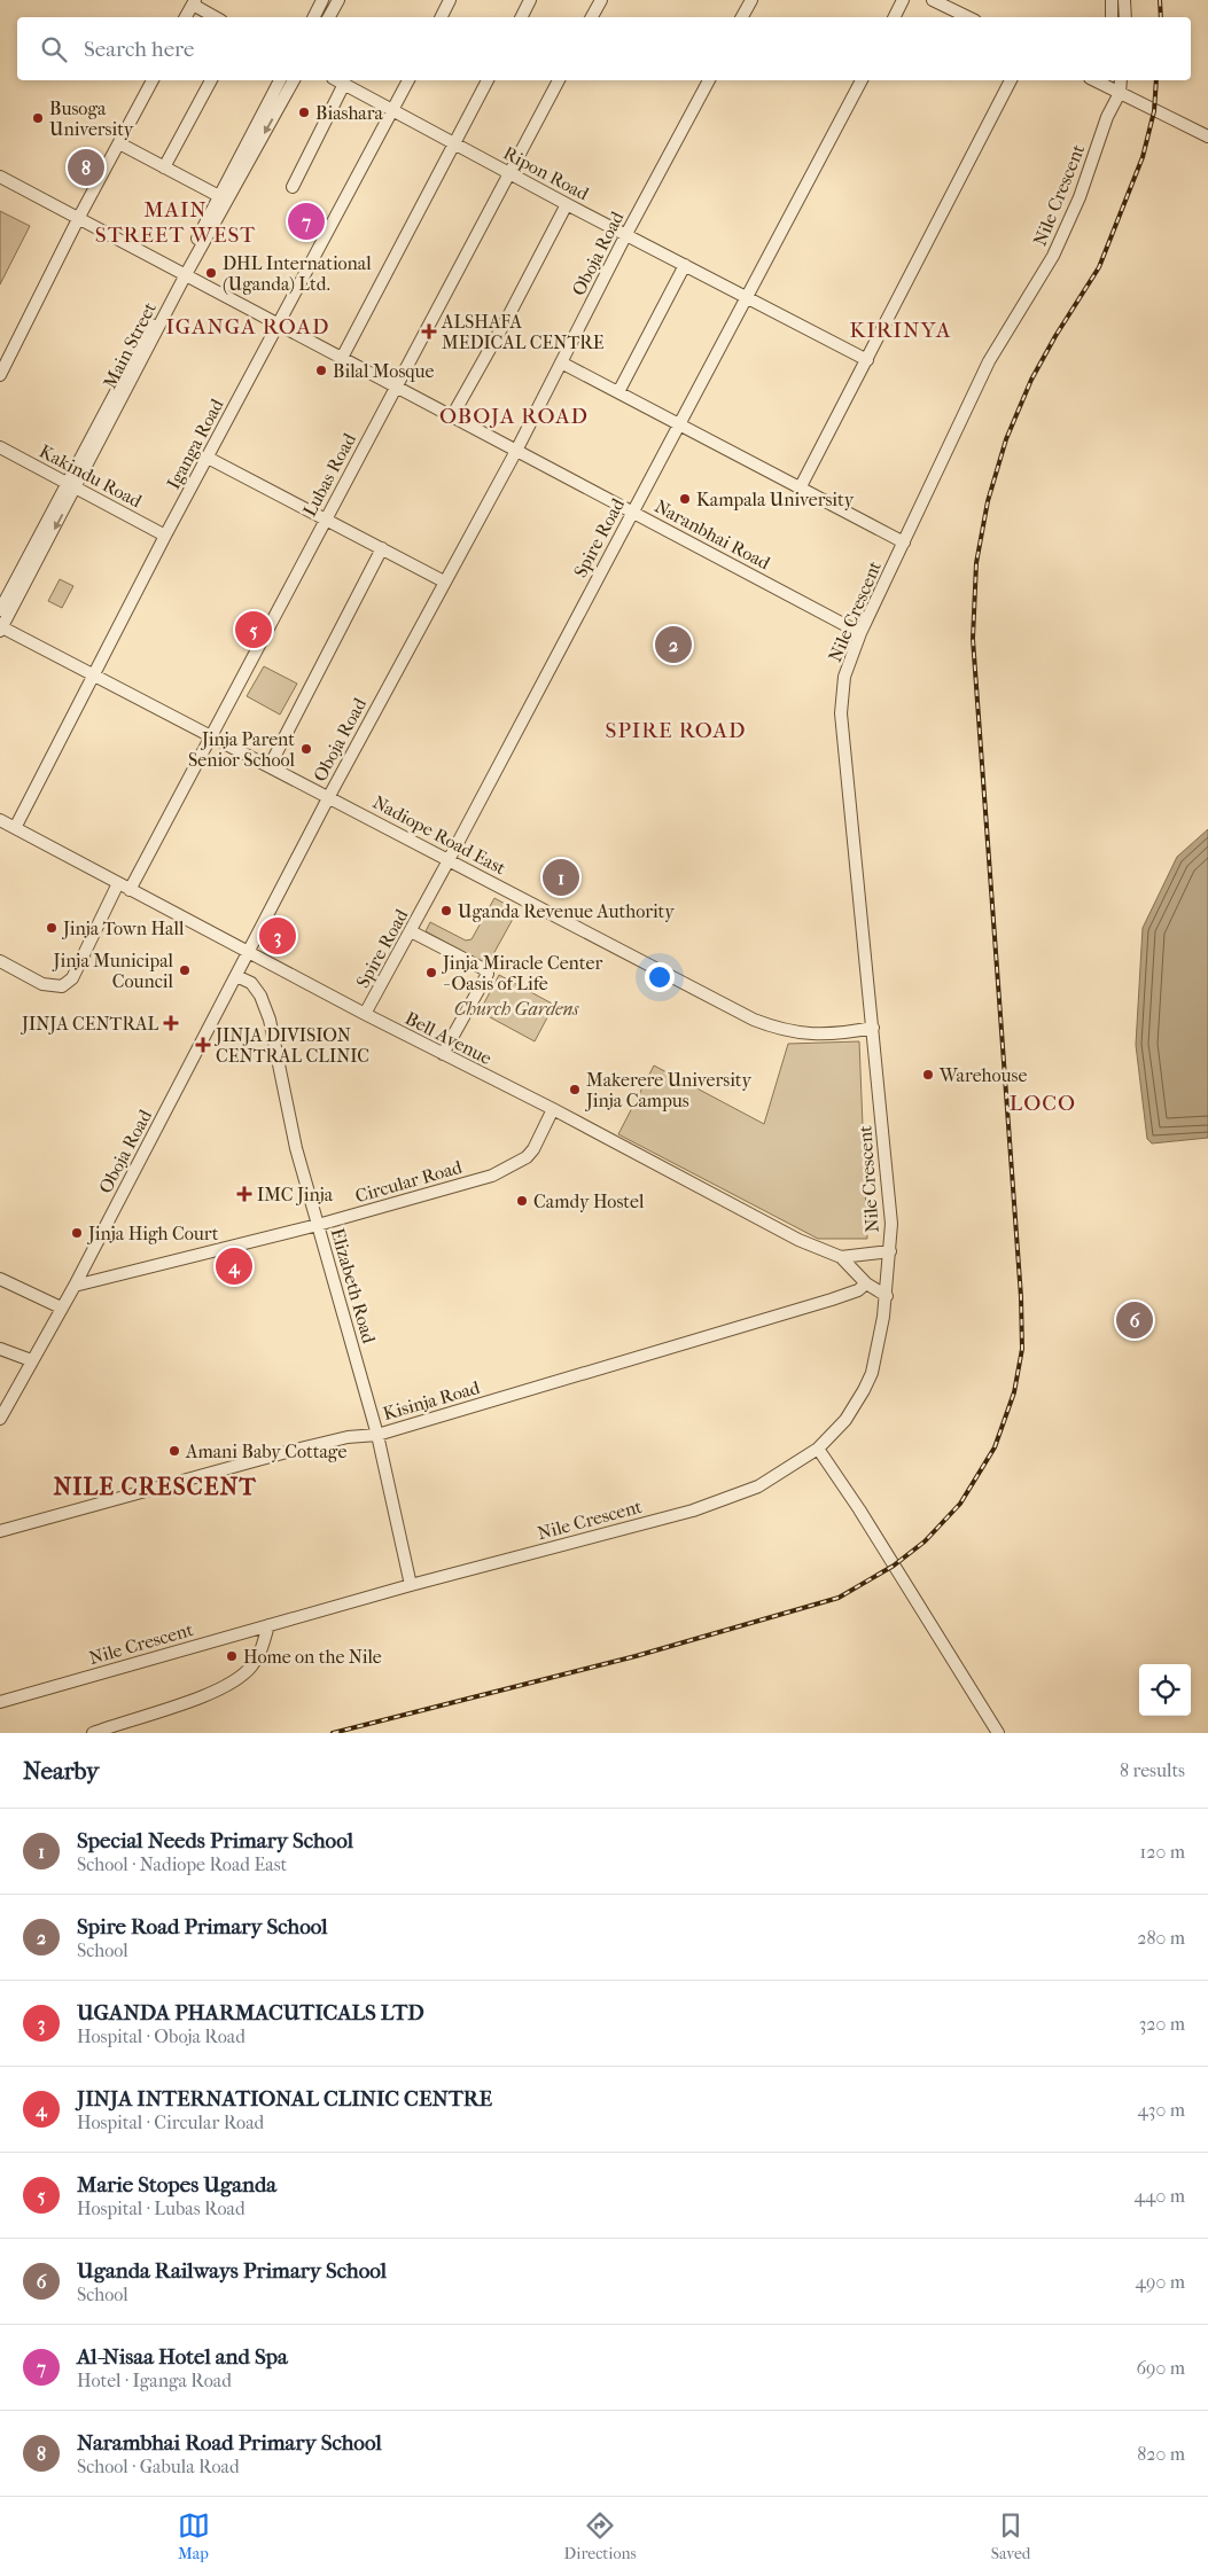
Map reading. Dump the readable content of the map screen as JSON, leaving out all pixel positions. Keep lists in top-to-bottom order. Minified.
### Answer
{"streets":{"street":["Ripon Road","Nile Crescent","Oboja Road","Main Street","Iganga Road","Lubas Road","Kakindu Road","Naranbhai Road","Spire Road","Nadiope Road East","Bell Avenue","Circular Road","Elizabeth Road","Kisinja Road"]},"crossings":[["Ripon Road","Oboja Road"],["Ripon Road","Iganga Road"],["Ripon Road","Lubas Road"],["Ripon Road","Spire Road"],["Nile Crescent","Naranbhai Road"],["Nile Crescent","Nadiope Road East"],["Nile Crescent","Bell Avenue"],["Nile Crescent","Elizabeth Road"],["Oboja Road","Naranbhai Road"],["Oboja Road","Nadiope Road East"],["Oboja Road","Bell Avenue"],["Oboja Road","Circular Road"],["Oboja Road","Elizabeth Road"],["Main Street","Kakindu Road"],["Main Street","Naranbhai Road"],["Main Street","Nadiope Road East"],["Iganga Road","Kakindu Road"],["Iganga Road","Naranbhai Road"],["Iganga Road","Nadiope Road East"],["Iganga Road","Bell Avenue"],["Lubas Road","Naranbhai Road"],["Lubas Road","Nadiope Road East"],["Lubas Road","Bell Avenue"],["Naranbhai Road","Spire Road"],["Spire Road","Nadiope Road East"],["Spire Road","Bell Avenue"],["Bell Avenue","Circular Road"],["Circular Road","Elizabeth Road"],["Elizabeth Road","Kisinja Road"]],"districts":["MAIN STREET WEST","IGANGA ROAD","KIRINYA","OBOJA ROAD","SPIRE ROAD","LOCO","NILE CRESCENT"],"parks":["Church Gardens"],"places":{"other":["Biashara","Busoga University","DHL International (Uganda) Ltd.","Bilal Mosque","Kampala University","Jinja Parent Senior School","Uganda Revenue Authority","Jinja Town Hall","Jinja Municipal Council","Jinja Miracle Center - Oasis of Life","Warehouse","Makerere University Jinja Campus","Camdy Hostel","Jinja High Court","Amani Baby Cottage","Home on the Nile"],"health":["ALSHAFA MEDICAL CENTRE","JINJA CENTRAL","JINJA DIVISION CENTRAL CLINIC","IMC Jinja"]},"page":{"search":"Search here","pins":["8","7","5","2","1","3","4","6"],"heading":["Nearby","8 results"],"list":[{"mark":"1","name":"Special Needs Primary School","note":"School · Nadiope Road East","value":"120 m"},{"mark":"2","name":"Spire Road Primary School","note":"School","value":"280 m"},{"mark":"3","name":"UGANDA PHARMACUTICALS LTD","note":"Hospital · Oboja Road","value":"320 m"},{"mark":"4","name":"JINJA INTERNATIONAL CLINIC CENTRE","note":"Hospital · Circular Road","value":"430 m"},{"mark":"5","name":"Marie Stopes Uganda","note":"Hospital · Lubas Road","value":"440 m"},{"mark":"6","name":"Uganda Railways Primary School","note":"School","value":"490 m"},{"mark":"7","name":"Al-Nisaa Hotel and Spa","note":"Hotel · Iganga Road","value":"690 m"},{"mark":"8","name":"Narambhai Road Primary School","note":"School · Gabula Road","value":"820 m"}],"nav":["Map","Directions","Saved"]}}
